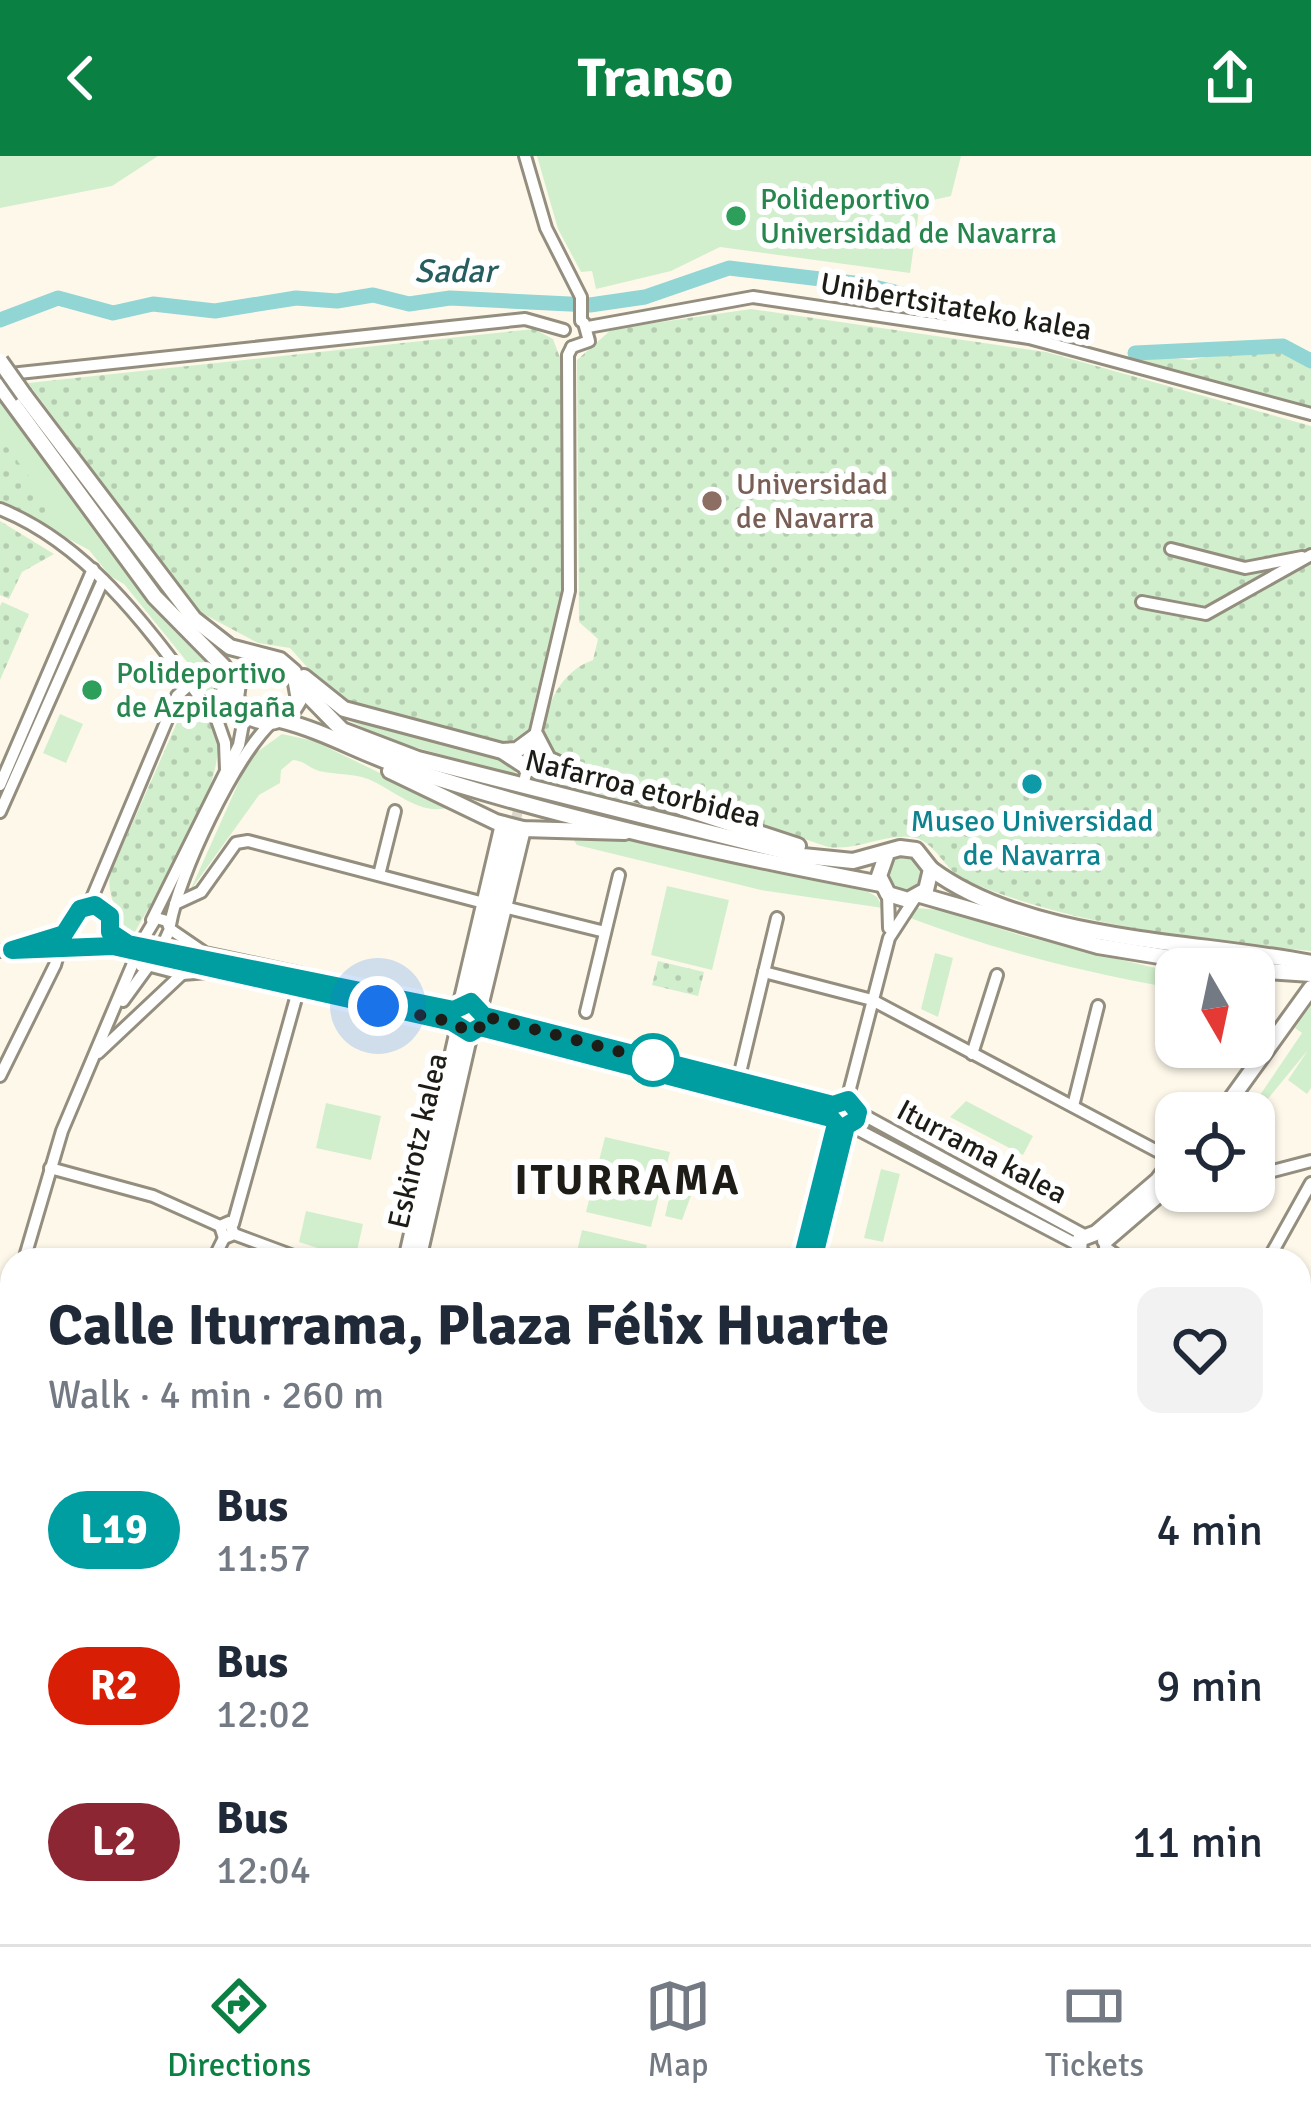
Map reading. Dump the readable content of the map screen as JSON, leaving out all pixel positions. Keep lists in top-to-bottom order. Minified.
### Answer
{"streets":{"main road":["Nafarroa etorbidea","Eskirotz kalea"],"street":["Unibertsitateko kalea","Iturrama kalea"]},"crossings":[["Nafarroa etorbidea","Eskirotz kalea"],["Eskirotz kalea","Iturrama kalea"]],"districts":["ITURRAMA"],"water":["Sadar"],"places":["Polideportivo Universidad de Navarra","Universidad de Navarra","Polideportivo de Azpilagaña","Museo Universidad de Navarra"],"lines":["bus line L19"],"north":"bottom","page":{"header":"Transo","heading":["Calle Iturrama, Plaza Félix Huarte","Walk · 4 min · 260 m"],"list":[{"mark":"L19","name":"Bus","note":"11:57","value":"4 min"},{"mark":"R2","name":"Bus","note":"12:02","value":"9 min"},{"mark":"L2","name":"Bus","note":"12:04","value":"11 min"}],"tabs":["Directions","Map","Tickets"]}}
